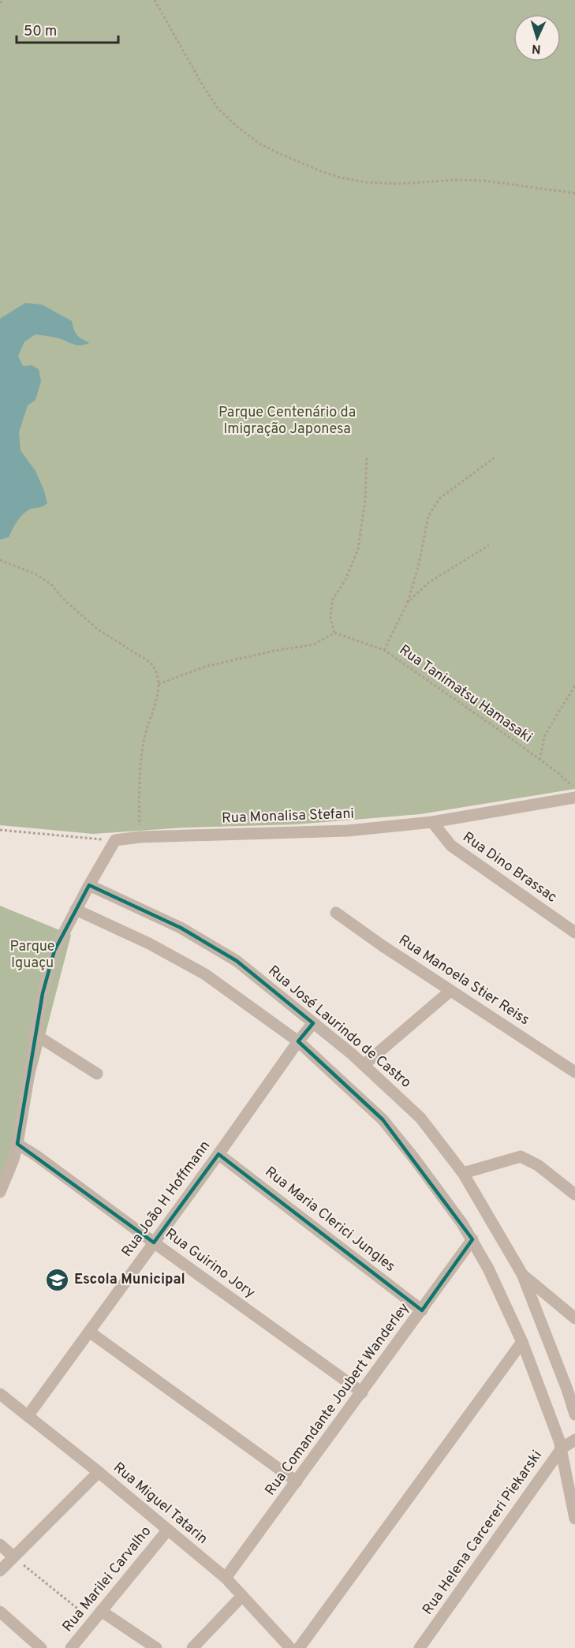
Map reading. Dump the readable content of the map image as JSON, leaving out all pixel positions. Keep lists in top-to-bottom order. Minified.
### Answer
{"streets":{"street":["Rua Monalisa Stefani","Rua Dino Brassac","Rua Manoela Stier Reiss","Rua José Laurindo de Castro","Rua João H Hoffmann","Rua Maria Clerici Jungles","Rua Guirino Jory","Rua Comandante Joubert Wanderley","Rua Miguel Tatarin","Rua Helena Carcereri Piekarski","Rua Marilei Carvalho"],"path":["Rua Tanimatsu Hamasaki"]},"crossings":[["Rua Monalisa Stefani","Rua Dino Brassac"],["Rua José Laurindo de Castro","Rua João H Hoffmann"],["Rua João H Hoffmann","Rua Maria Clerici Jungles"],["Rua João H Hoffmann","Rua Guirino Jory"],["Rua João H Hoffmann","Rua Miguel Tatarin"],["Rua Maria Clerici Jungles","Rua Comandante Joubert Wanderley"],["Rua Guirino Jory","Rua Comandante Joubert Wanderley"],["Rua Comandante Joubert Wanderley","Rua Miguel Tatarin"],["Rua Miguel Tatarin","Rua Marilei Carvalho"]],"parks":["Parque Centenário da Imigração Japonesa","Parque Iguaçu"],"places":{"school or university":["Escola Municipal"]},"scale_bar":"50 m","north":"bottom"}
